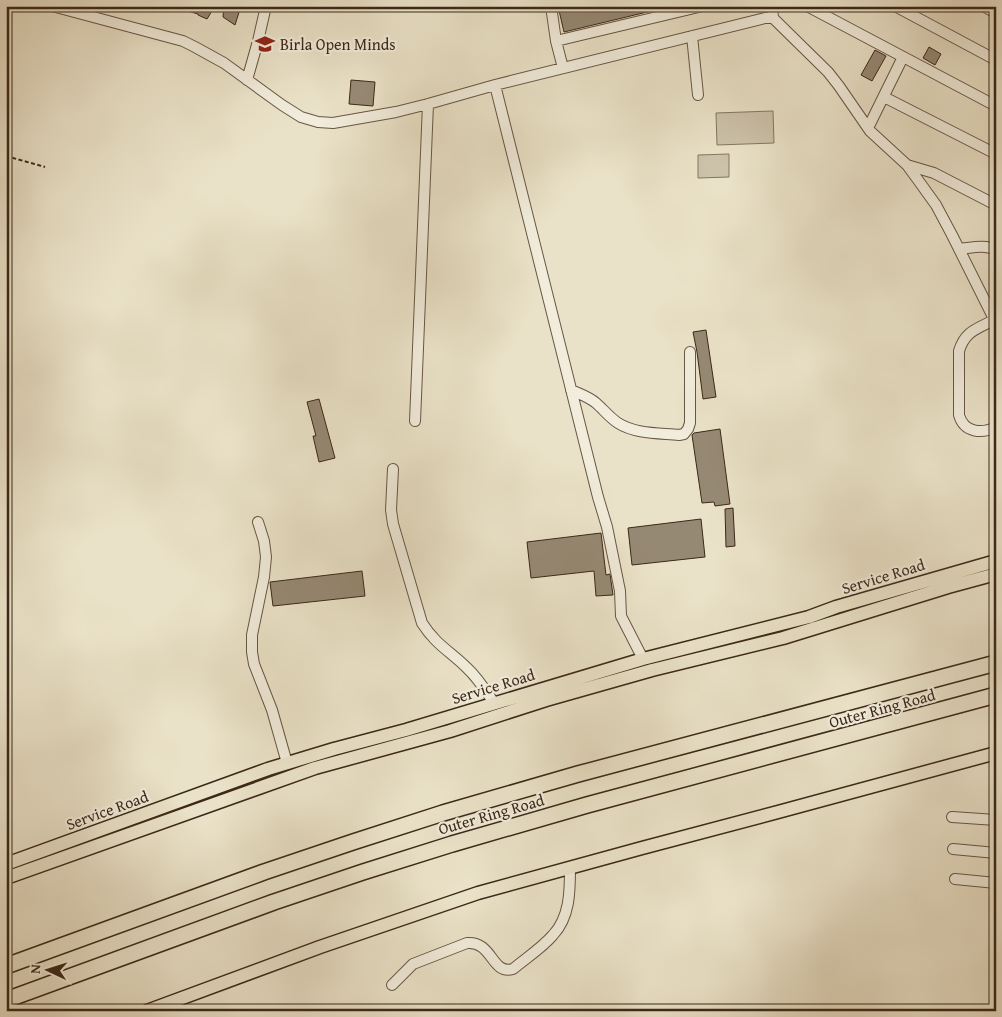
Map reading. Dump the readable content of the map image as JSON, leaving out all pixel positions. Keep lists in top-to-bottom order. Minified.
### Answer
{"streets":{"highway":["Outer Ring Road"],"main road":["Service Road"]},"places":{"school or university":["Birla Open Minds"]},"north":"left"}
